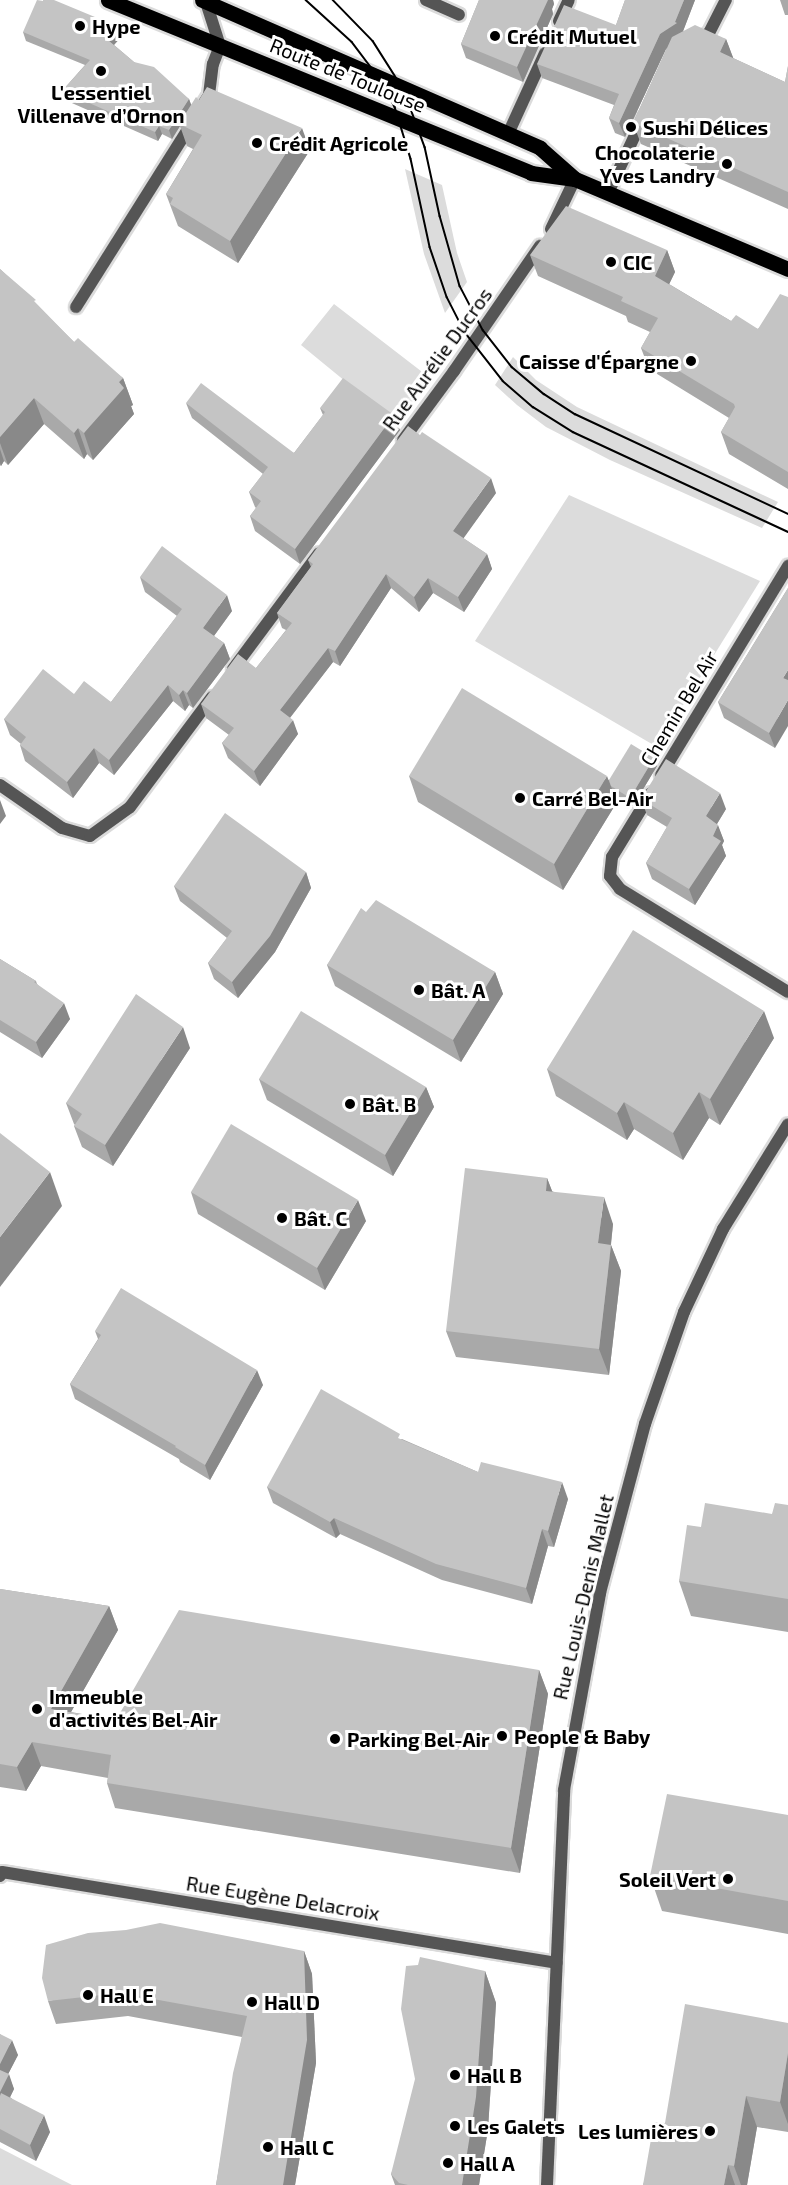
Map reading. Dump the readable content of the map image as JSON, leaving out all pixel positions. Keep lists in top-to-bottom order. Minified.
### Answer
{"streets":{"main road":["Route de Toulouse"],"street":["Rue Aurélie Ducros","Chemin Bel Air","Rue Louis-Denis Mallet","Rue Eugène Delacroix"]},"crossings":[["Route de Toulouse","Rue Aurélie Ducros"],["Rue Louis-Denis Mallet","Rue Eugène Delacroix"]],"places":["Hype","Crédit Mutuel","L'essentiel Villenave d’Ornon","Sushi Délices","Crédit Agricole","Chocolaterie Yves Landry","CIC","Caisse d'Épargne","Carré Bel-Air","Bât. A","Bât. B","Bât. C","Immeuble d'activités Bel-Air","People & Baby","Parking Bel-Air","Soleil Vert","Hall E","Hall D","Hall B","Les Galets","Les lumières","Hall C","Hall A"]}
